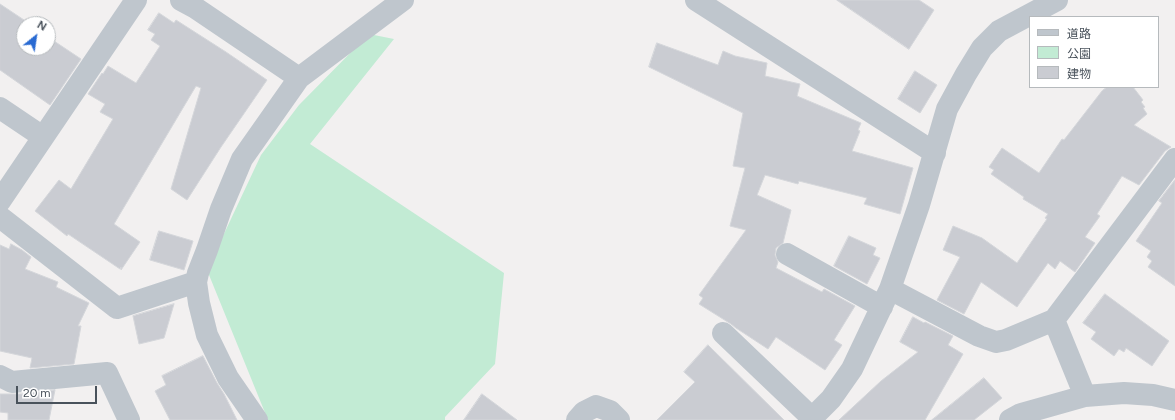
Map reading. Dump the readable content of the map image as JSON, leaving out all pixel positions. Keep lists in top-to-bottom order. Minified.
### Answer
{"legend":["道路","公園","建物"],"scale_bar":"20 m","north":"top right"}
